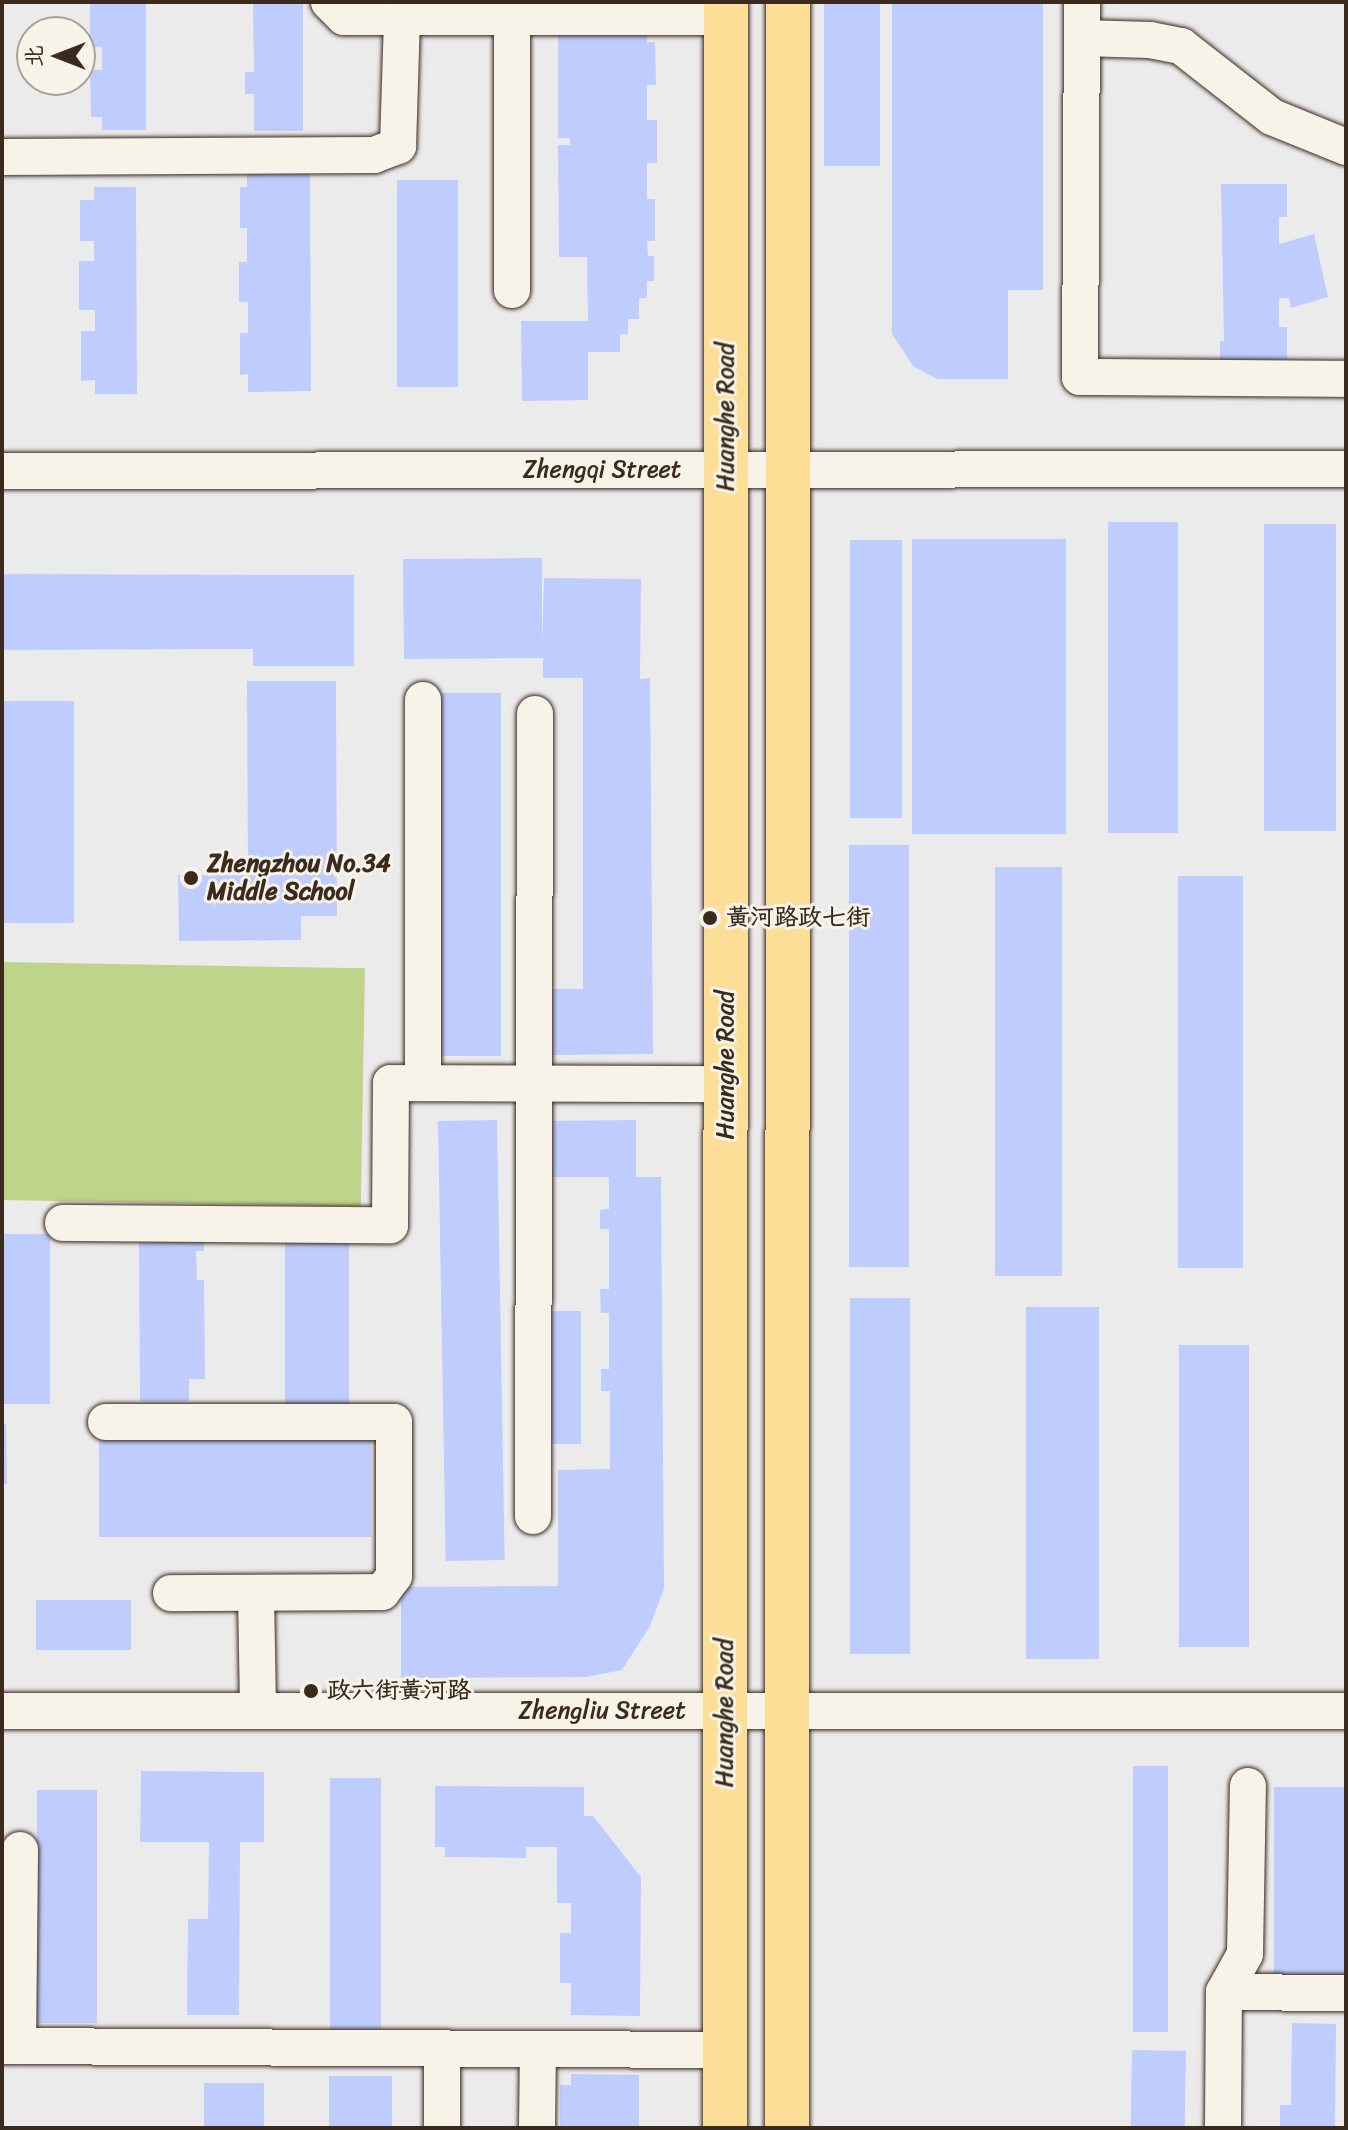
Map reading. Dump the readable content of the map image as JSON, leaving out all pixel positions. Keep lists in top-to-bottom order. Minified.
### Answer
{"streets":{"main road":["Huanghe Road"],"street":["Zhengqi Street","Zhengliu Street"]},"crossings":[["Huanghe Road","Zhengqi Street"],["Huanghe Road","Zhengliu Street"]],"places":["Zhengzhou No.34 Middle School","黄河路政七街","政六街黄河路"],"north":"left"}
